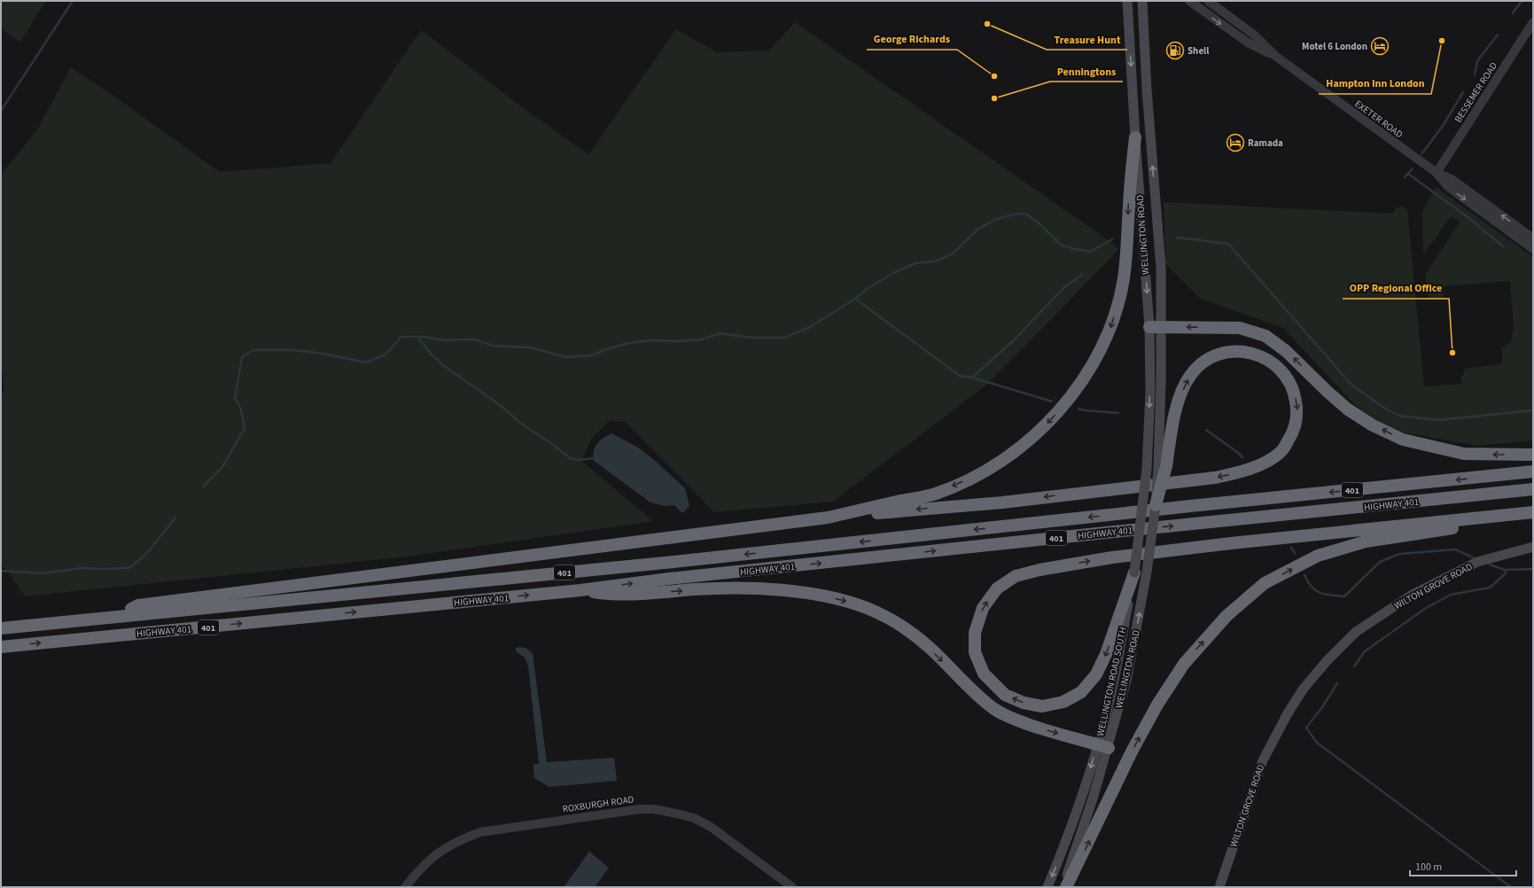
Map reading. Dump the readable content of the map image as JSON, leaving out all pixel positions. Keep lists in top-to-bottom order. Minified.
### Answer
{"streets":{"highway":["401","HIGHWAY 401"],"main road":["WELLINGTON ROAD","WILTON GROVE ROAD","WELLINGTON ROAD SOUTH"],"street":["BESSEMER ROAD","EXETER ROAD","ROXBURGH ROAD"]},"crossings":[["BESSEMER ROAD","EXETER ROAD"],["WELLINGTON ROAD","WELLINGTON ROAD SOUTH"]],"one_way":["WELLINGTON ROAD SOUTH"],"places":{"other":["Treasure Hunt","Hampton Inn London","George Richards","Penningtons","OPP Regional Office"],"hotel":["Motel 6 London","Ramada"],"fuel station":["Shell"]},"scale_bar":"100 m"}
